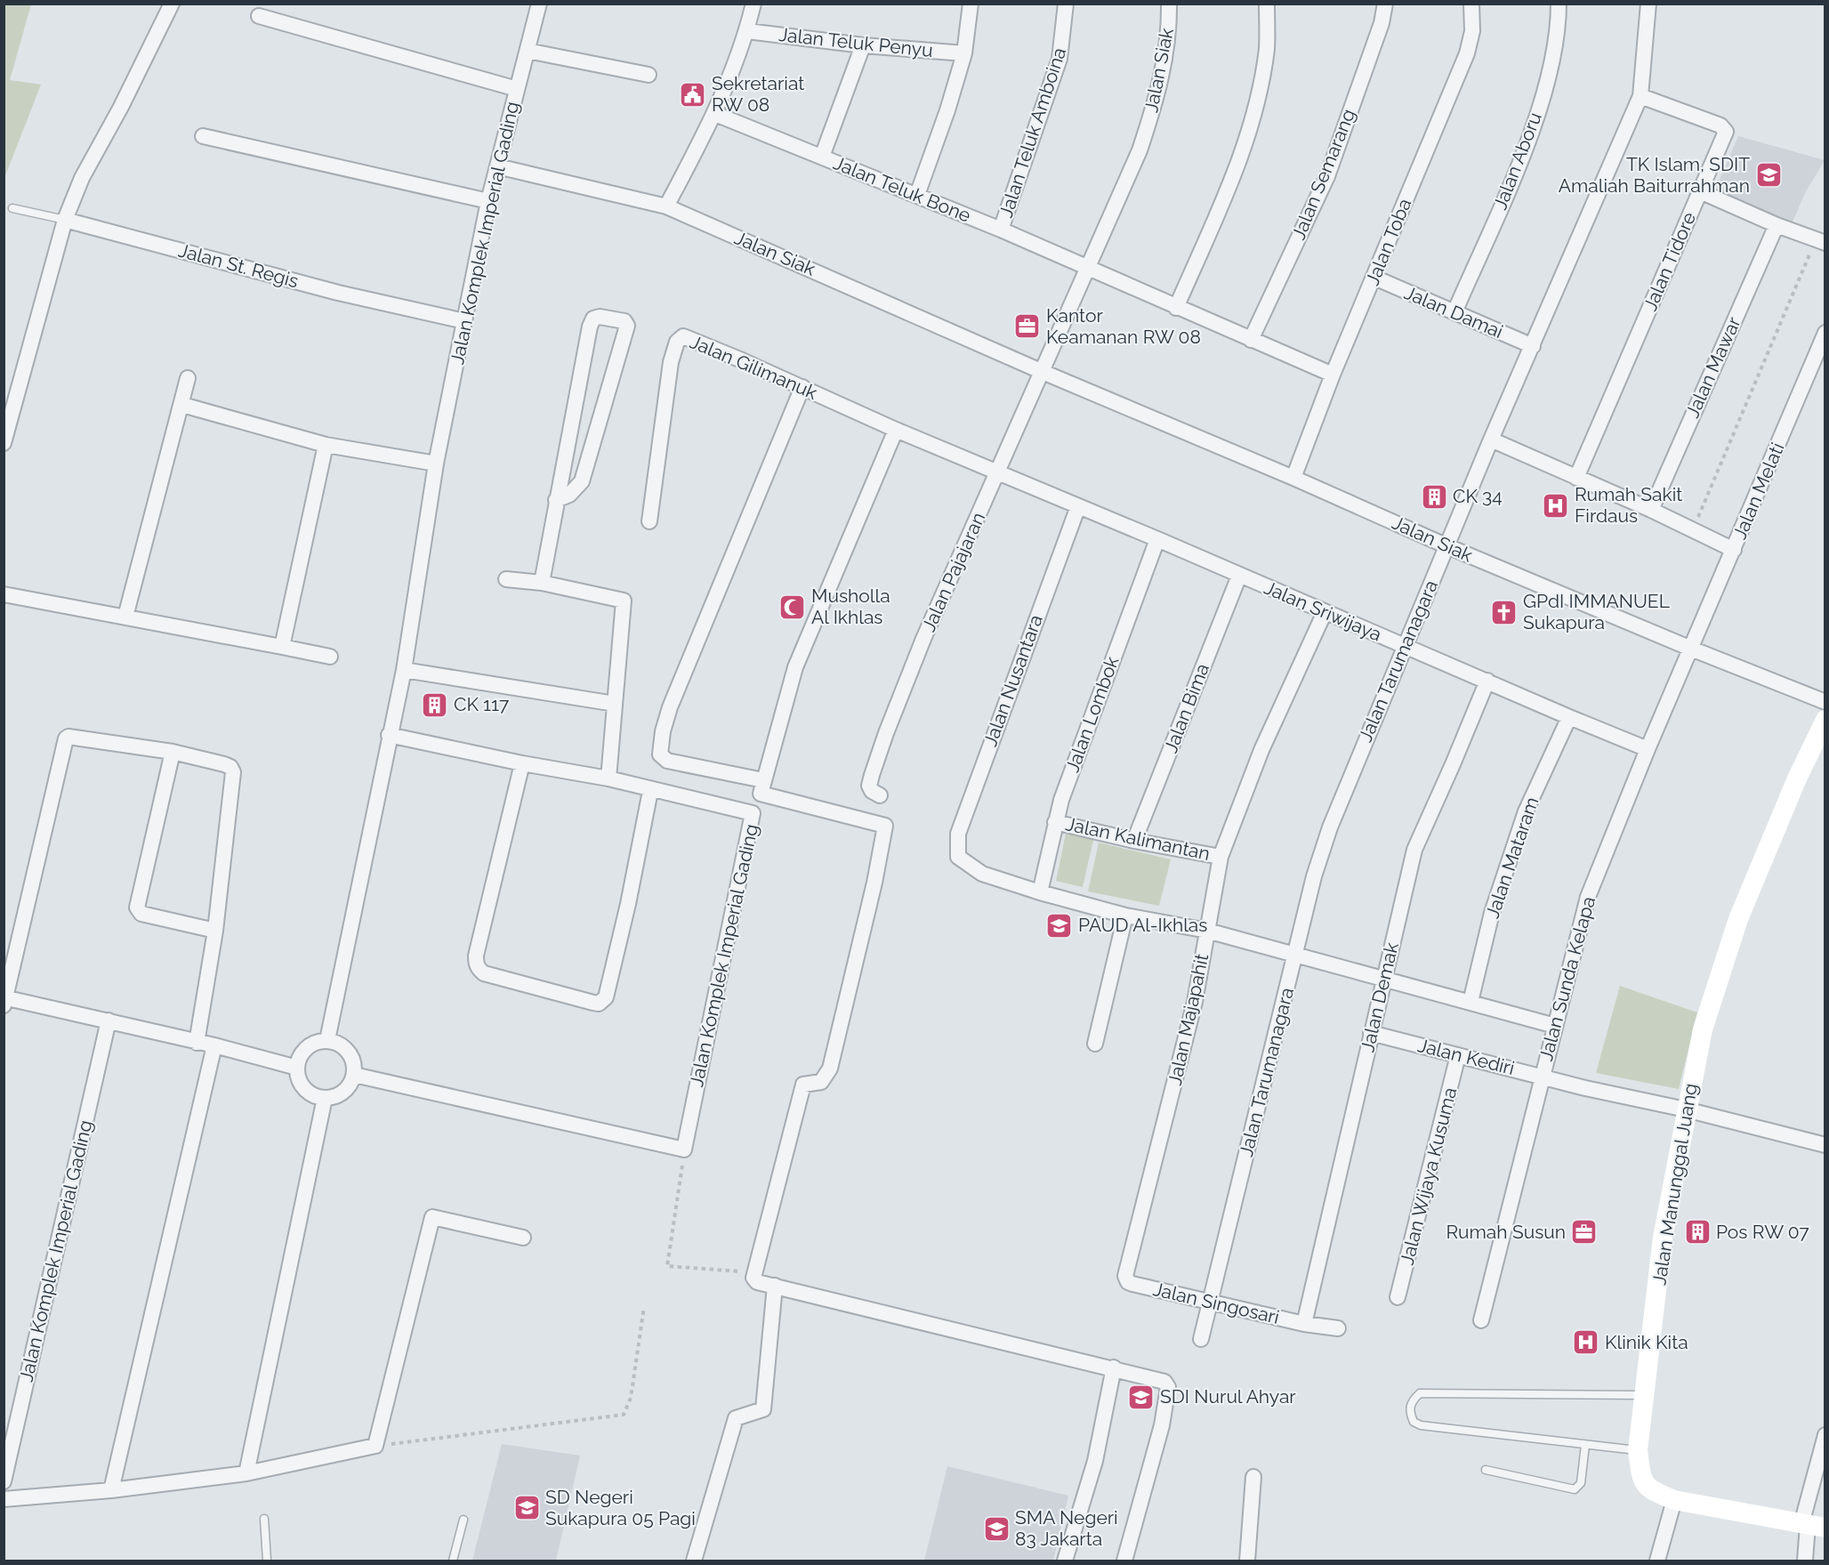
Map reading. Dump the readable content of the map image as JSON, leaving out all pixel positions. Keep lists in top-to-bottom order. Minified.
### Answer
{"streets":{"street":["Jalan Teluk Penyu","Jalan Siak","Jalan Teluk Amboina","Jalan Aboru","Jalan Semarang","Jalan Teluk Bone","Jalan Komplek Imperial Gading","Jalan Toba","Jalan Tidore","Jalan St. Regis","Jalan Damai","Jalan Gilimanuk","Jalan Mawar","Jalan Melati","Jalan Pajajaran","Jalan Sriwijaya","Jalan Tarumanagara","Jalan Nusantara","Jalan Bima","Jalan Lombok","Jalan Kalimantan","Jalan Mataram","Jalan Sunda Kelapa","Jalan Demak","Jalan Majapahit","Jalan Kediri","Jalan Wijaya Kusuma","Jalan Manunggal Juang","Jalan Singosari"]},"crossings":[["Jalan Siak","Jalan Teluk Bone"],["Jalan Siak","Jalan Komplek Imperial Gading"],["Jalan Siak","Jalan Toba"],["Jalan Siak","Jalan Melati"],["Jalan Siak","Jalan Pajajaran"],["Jalan Siak","Jalan Tarumanagara"],["Jalan Siak","Jalan Sunda Kelapa"],["Jalan Teluk Amboina","Jalan Teluk Bone"],["Jalan Aboru","Jalan Damai"],["Jalan Semarang","Jalan Teluk Bone"],["Jalan Teluk Bone","Jalan Toba"],["Jalan Komplek Imperial Gading","Jalan St. Regis"],["Jalan Toba","Jalan Damai"],["Jalan Tidore","Jalan Tarumanagara"],["Jalan Damai","Jalan Tarumanagara"],["Jalan Gilimanuk","Jalan Pajajaran"],["Jalan Gilimanuk","Jalan Sriwijaya"],["Jalan Melati","Jalan Sunda Kelapa"],["Jalan Pajajaran","Jalan Sriwijaya"],["Jalan Sriwijaya","Jalan Tarumanagara"],["Jalan Sriwijaya","Jalan Nusantara"],["Jalan Sriwijaya","Jalan Bima"],["Jalan Sriwijaya","Jalan Lombok"],["Jalan Sriwijaya","Jalan Mataram"],["Jalan Sriwijaya","Jalan Sunda Kelapa"],["Jalan Sriwijaya","Jalan Demak"],["Jalan Sriwijaya","Jalan Majapahit"],["Jalan Tarumanagara","Jalan Singosari"],["Jalan Nusantara","Jalan Lombok"],["Jalan Bima","Jalan Kalimantan"],["Jalan Lombok","Jalan Kalimantan"],["Jalan Kalimantan","Jalan Majapahit"],["Jalan Sunda Kelapa","Jalan Kediri"],["Jalan Demak","Jalan Kediri"],["Jalan Demak","Jalan Singosari"],["Jalan Majapahit","Jalan Singosari"],["Jalan Kediri","Jalan Wijaya Kusuma"],["Jalan Kediri","Jalan Manunggal Juang"]],"places":{"public building":["Sekretariat RW 08"],"school or university":["TK Islam, SDIT Amaliah Baiturrahman","PAUD Al-Ikhlas","SDI Nurul Ahyar","SD Negeri Sukapura 05 Pagi","SMA Negeri 83 Jakarta"],"office":["Kantor Keamanan RW 08","Rumah Susun"],"building":["CK 34","CK 117","Pos RW 07"],"hospital":["Rumah Sakit Firdaus","Klinik Kita"],"mosque":["Musholla Al Ikhlas"],"church":["GPdI IMMANUEL Sukapura"]}}
